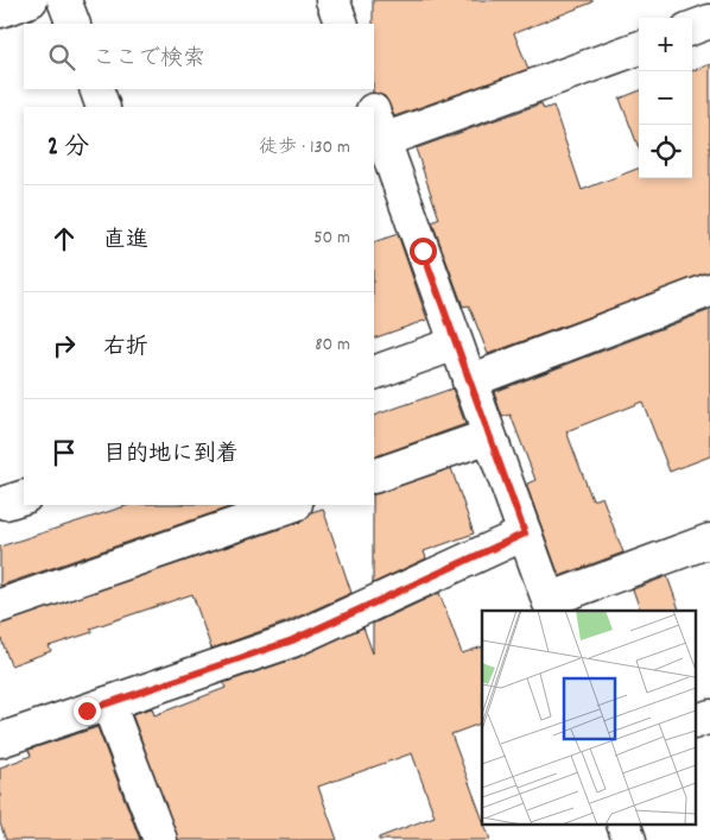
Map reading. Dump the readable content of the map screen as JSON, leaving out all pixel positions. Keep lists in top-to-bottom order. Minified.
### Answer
{"page":{"map_buttons":["+","−"],"search":"ここで検索","heading":["2 分","徒歩 · 130 m"],"list":[["直進","50 m"],["右折","80 m"],"目的地に到着"]}}
